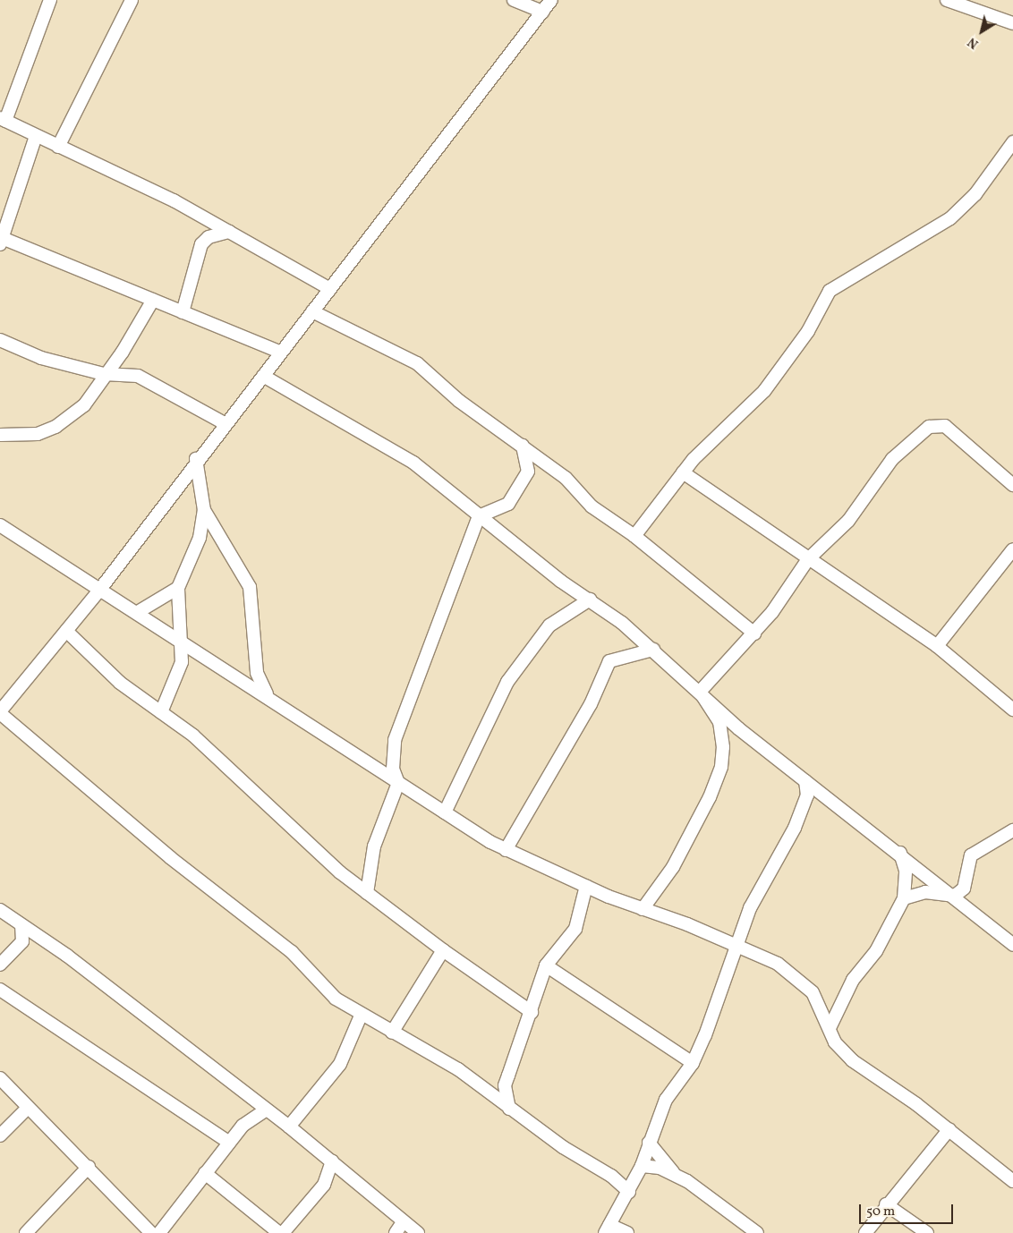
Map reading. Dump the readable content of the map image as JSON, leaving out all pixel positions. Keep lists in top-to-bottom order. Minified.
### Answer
{"scale_bar":"50 m","north":"bottom left"}
